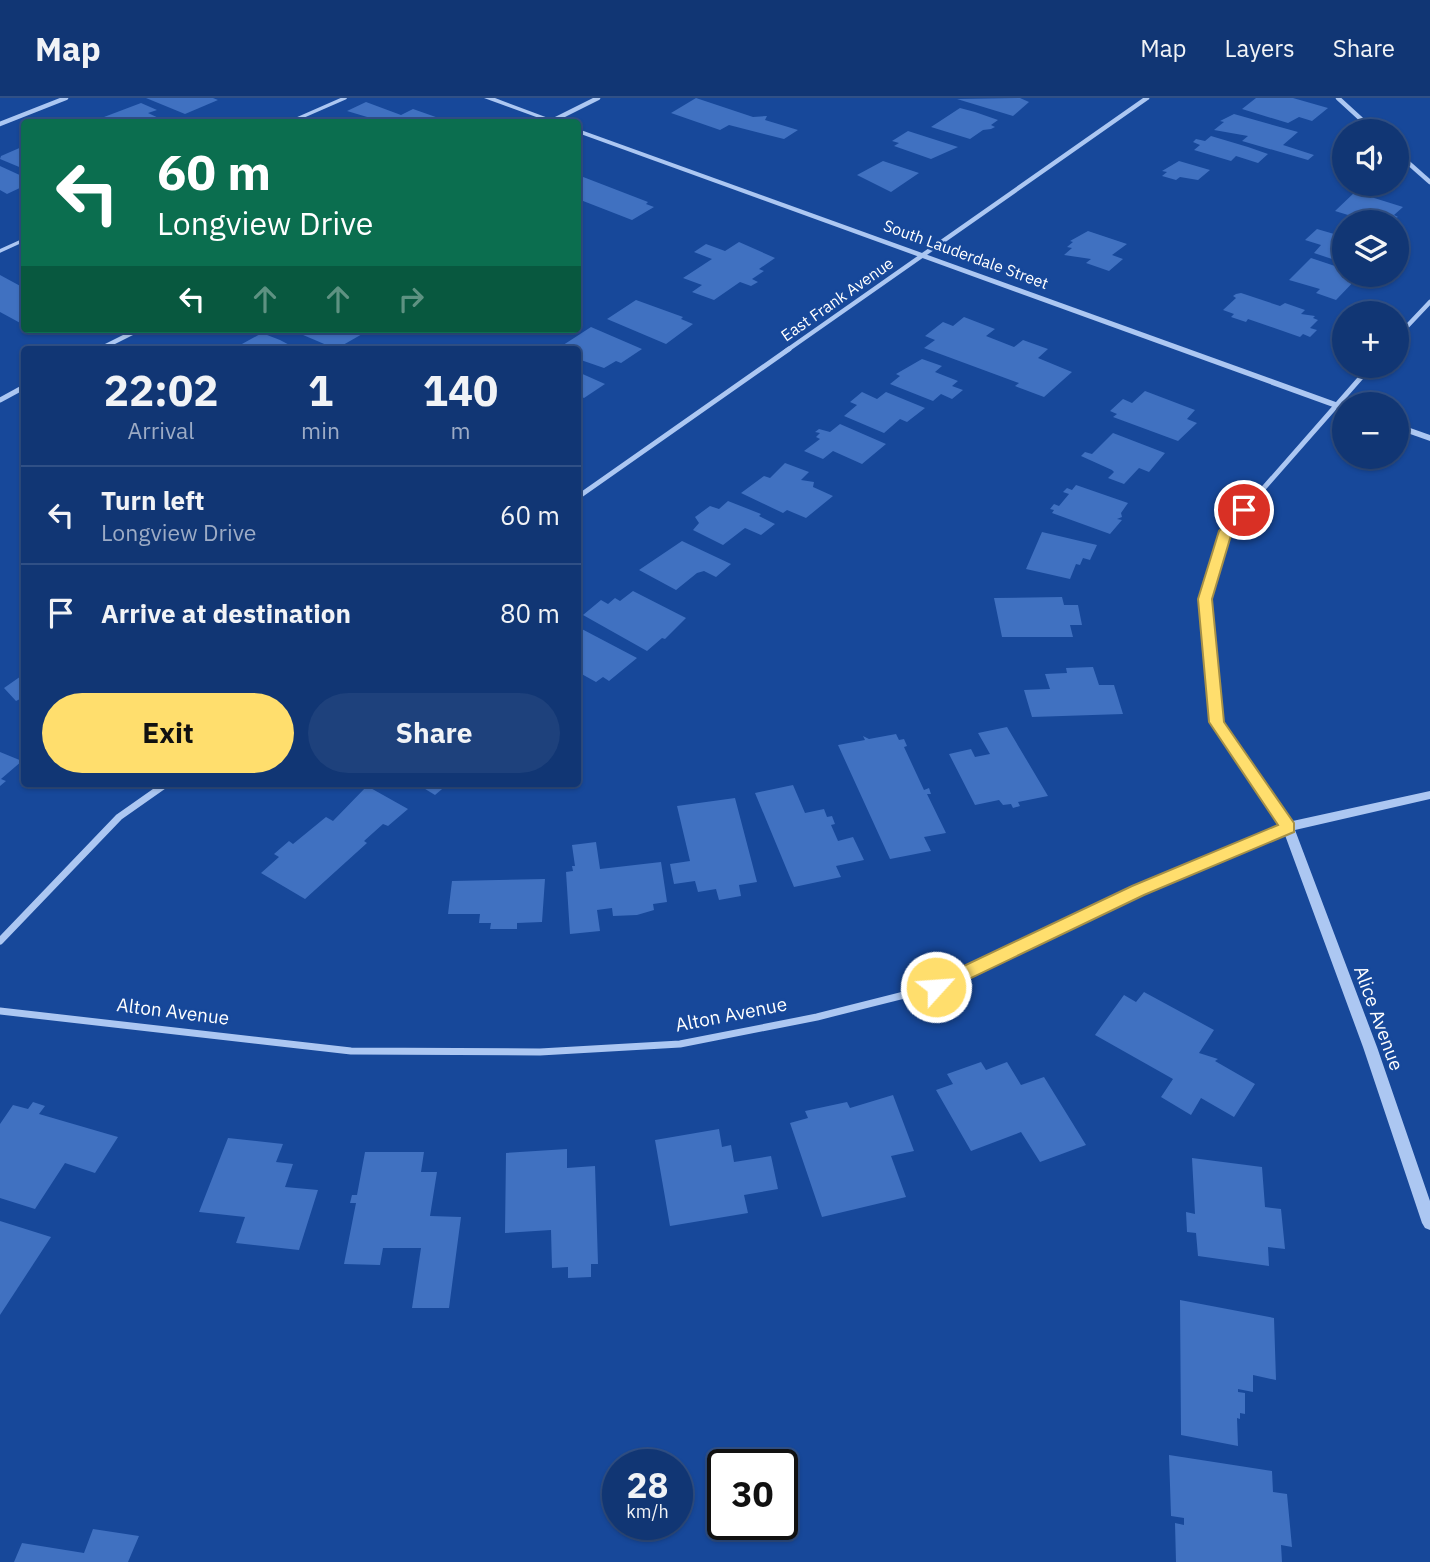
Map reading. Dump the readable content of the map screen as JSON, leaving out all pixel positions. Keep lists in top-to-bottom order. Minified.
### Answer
{"streets":{"street":["South Lauderdale Street","East Frank Avenue","Alton Avenue","Alice Avenue"]},"crossings":[["South Lauderdale Street","East Frank Avenue"],["Alton Avenue","Alice Avenue"]],"page":{"header":"Map","nav":["Map","Layers","Share"],"map_buttons":["+","−"],"turn":["60 m","Longview Drive"],"eta":["22:02","Arrival","1","min","140","m"],"list":[{"name":"Turn left","note":"Longview Drive","value":"60 m"},{"name":"Arrive at destination","value":"80 m"}],"buttons":["Exit","Share"],"speed":"28 km/h","limit":"30"}}
